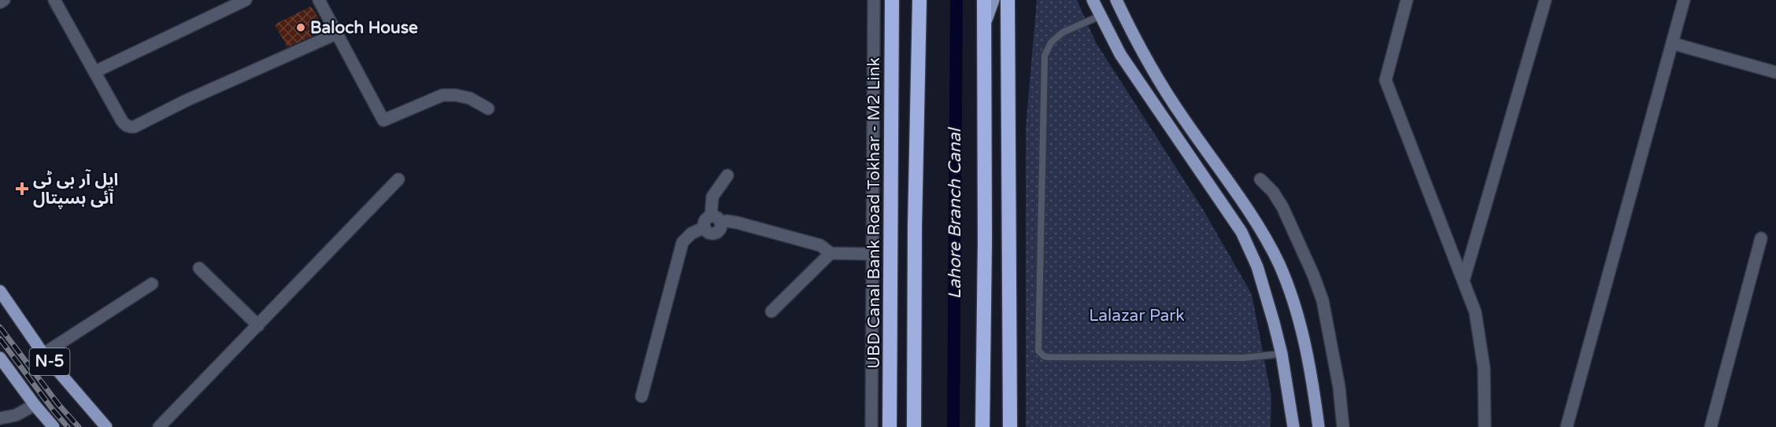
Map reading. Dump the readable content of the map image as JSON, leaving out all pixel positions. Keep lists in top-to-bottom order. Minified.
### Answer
{"streets":{"highway":["UBD Canal Bank Road Tokhar - M2 Link"],"main road":["N-5"]},"water":["Lahore Branch Canal"],"parks":["Lalazar Park"],"places":{"other":["Baloch House"],"health":["ایل آر بی ٹی آئی ہسپتال"]}}
